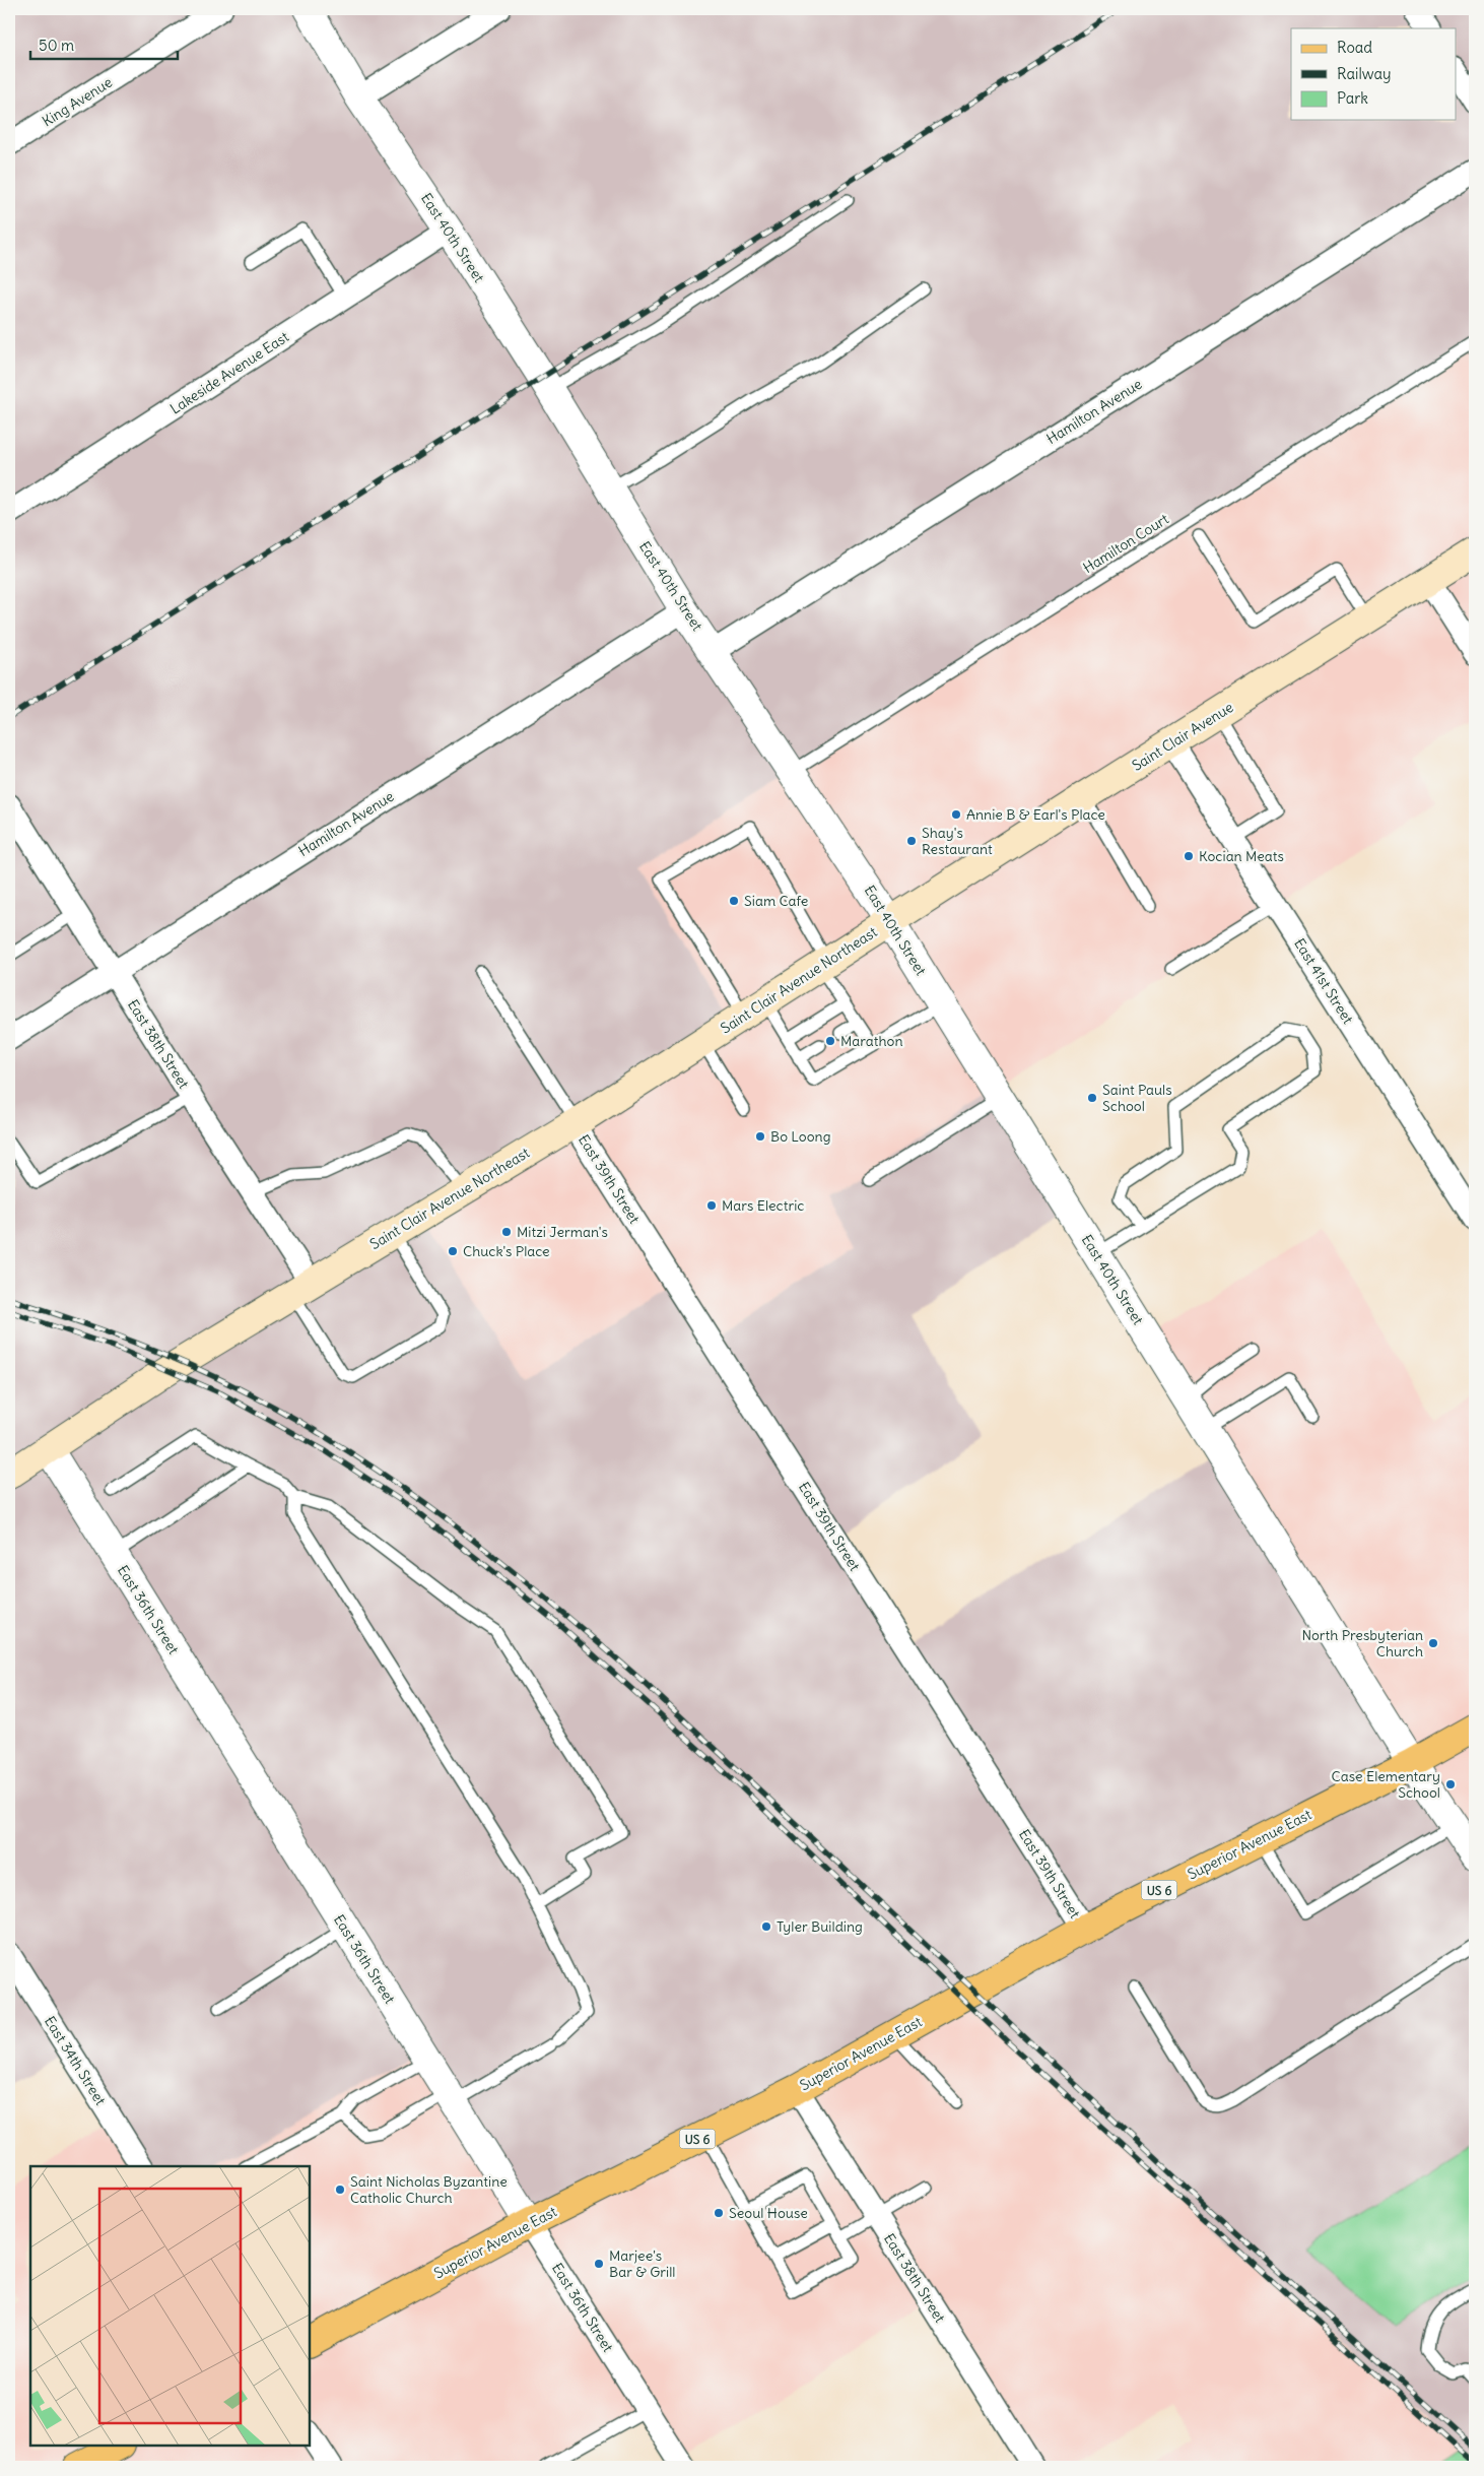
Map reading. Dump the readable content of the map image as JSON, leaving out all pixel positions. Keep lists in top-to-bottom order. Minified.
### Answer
{"streets":{"main road":["Saint Clair Avenue","Saint Clair Avenue Northeast","Superior Avenue East","US 6"],"street":["King Avenue","East 40th Street","Lakeside Avenue East","Hamilton Avenue","East 41st Street","East 38th Street","East 39th Street","East 36th Street","East 34th Street"],"lane":["Hamilton Court"]},"crossings":[["East 40th Street","Lakeside Avenue East"],["East 40th Street","Hamilton Avenue"],["East 40th Street","Hamilton Court"],["East 40th Street","Saint Clair Avenue"],["East 40th Street","Saint Clair Avenue Northeast"],["East 40th Street","Superior Avenue East"],["East 40th Street","US 6"],["Hamilton Avenue","East 38th Street"],["Saint Clair Avenue","Saint Clair Avenue Northeast"],["Saint Clair Avenue","East 41st Street"],["Saint Clair Avenue Northeast","East 38th Street"],["Saint Clair Avenue Northeast","East 39th Street"],["Saint Clair Avenue Northeast","East 36th Street"],["East 38th Street","Superior Avenue East"],["East 39th Street","Superior Avenue East"],["East 36th Street","Superior Avenue East"],["Superior Avenue East","US 6"]],"places":["Annie B & Earl's Place","Shay's Restaurant","Kocian Meats","Siam Cafe","Marathon","Saint Pauls School","Bo Loong","Mars Electric","Mitzi Jerman's","Chuck's Place","North Presbyterian Church","Case Elementary School","Tyler Building","Saint Nicholas Byzantine Catholic Church","Seoul House","Marjee's Bar & Grill"],"legend":["Road","Railway","Park"],"scale_bar":"50 m"}
